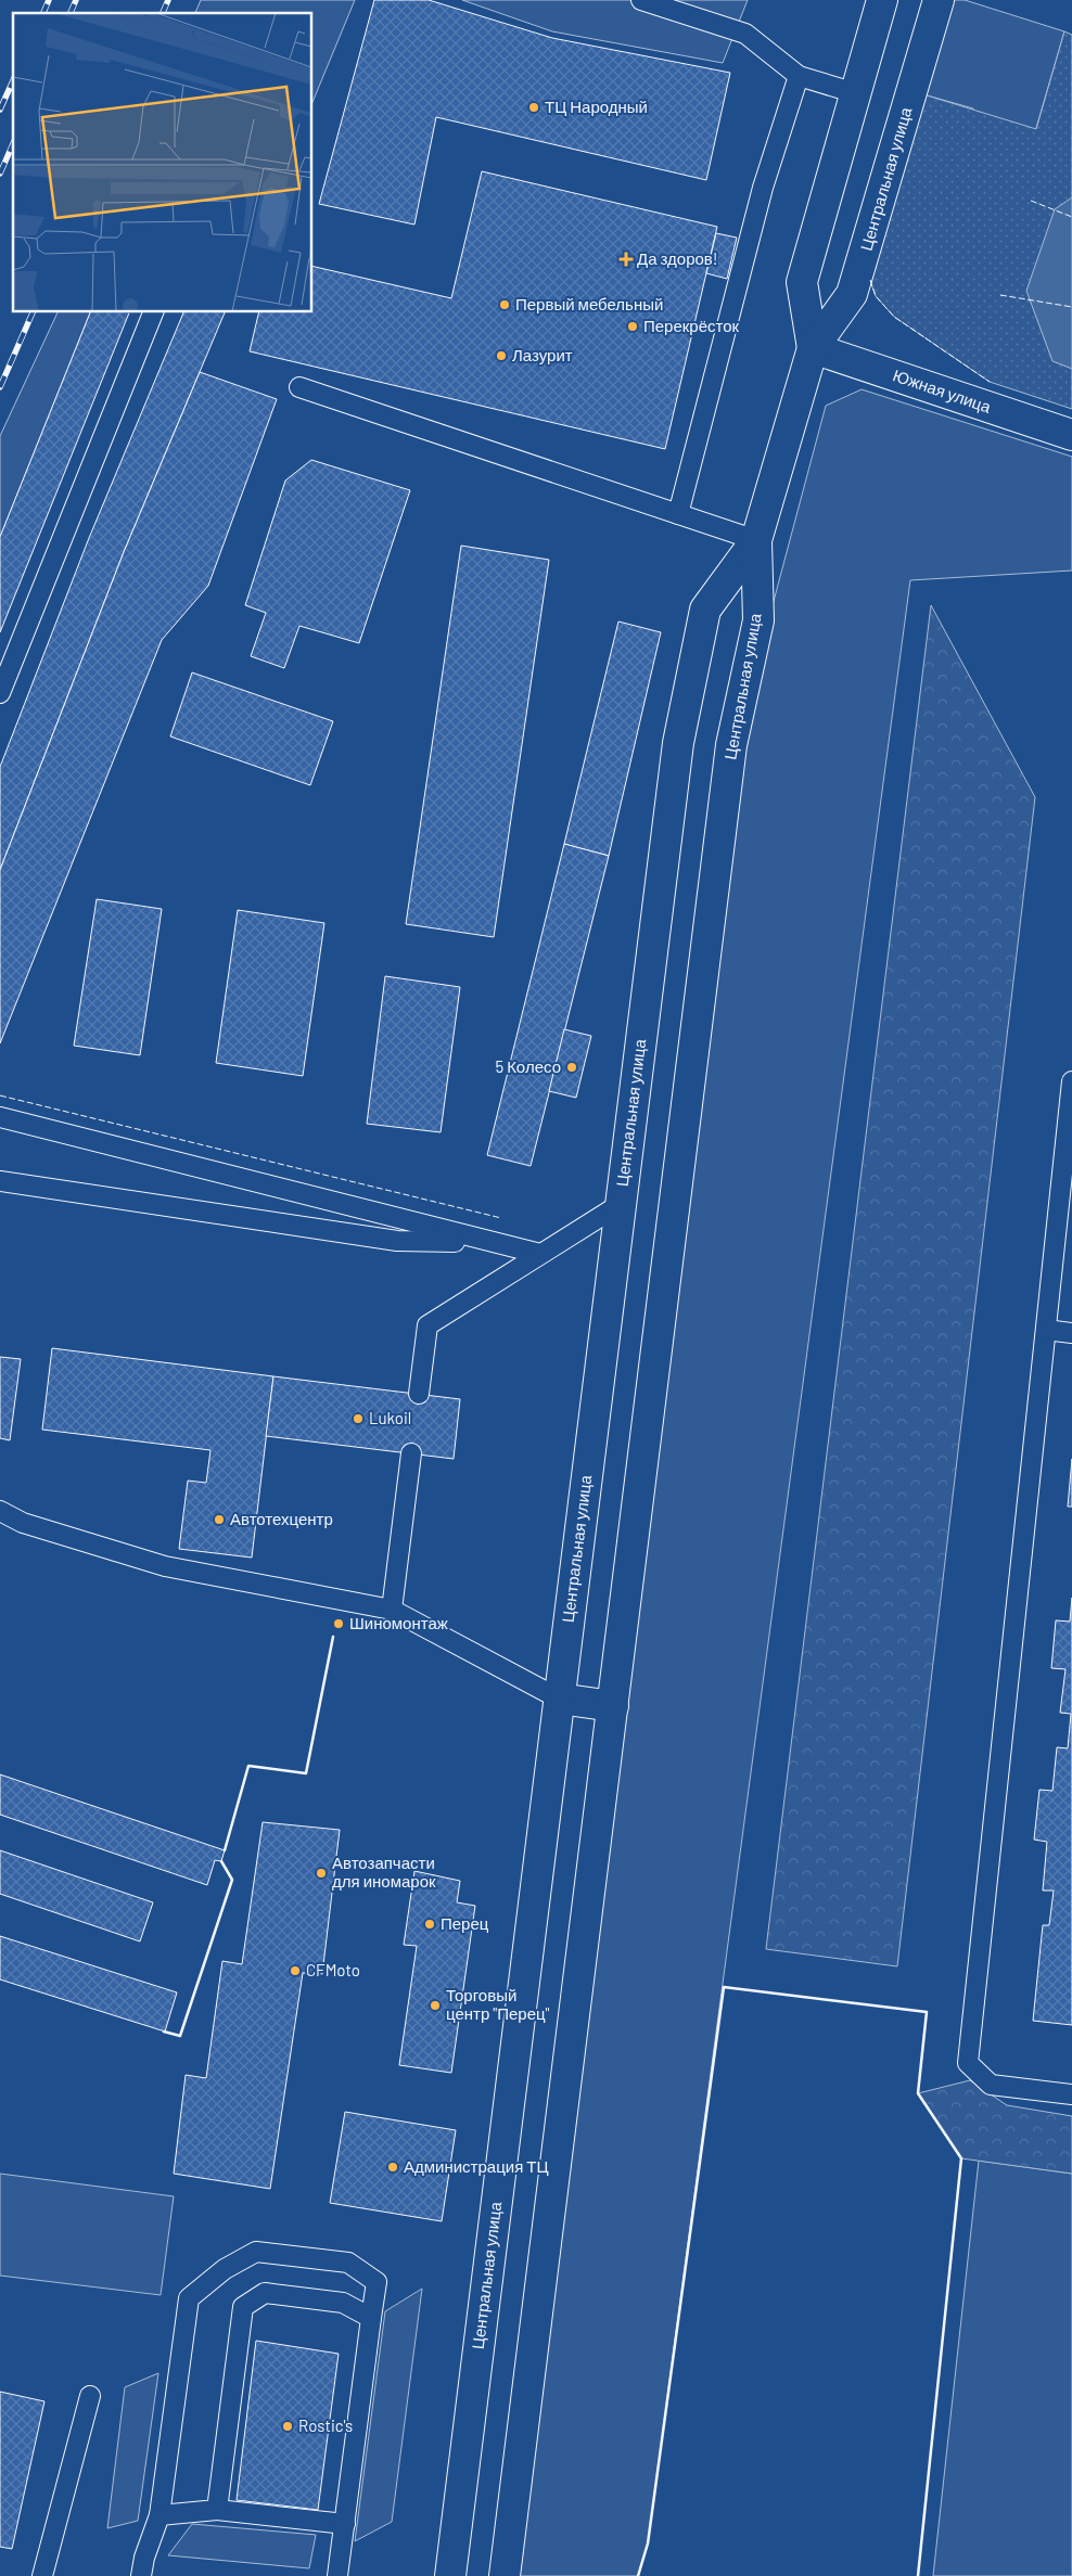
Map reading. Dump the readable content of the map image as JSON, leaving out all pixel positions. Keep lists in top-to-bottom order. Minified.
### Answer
{"streets":{"main road":["Центральная улица","Южная улица"]},"crossings":[["Центральная улица","Южная улица"]],"places":{"other":["ТЦ Народный","Первый мебельный","Перекрёсток","Лазурит","5 Колесо","Lukoil","Автотехцентр","Шиномонтаж","Автозапчасти для иномарок","Перец","CFMoto","Торговый центр \"Перец\"","Администрация ТЦ","Rostic's"],"health":["Да здоров!"]}}
